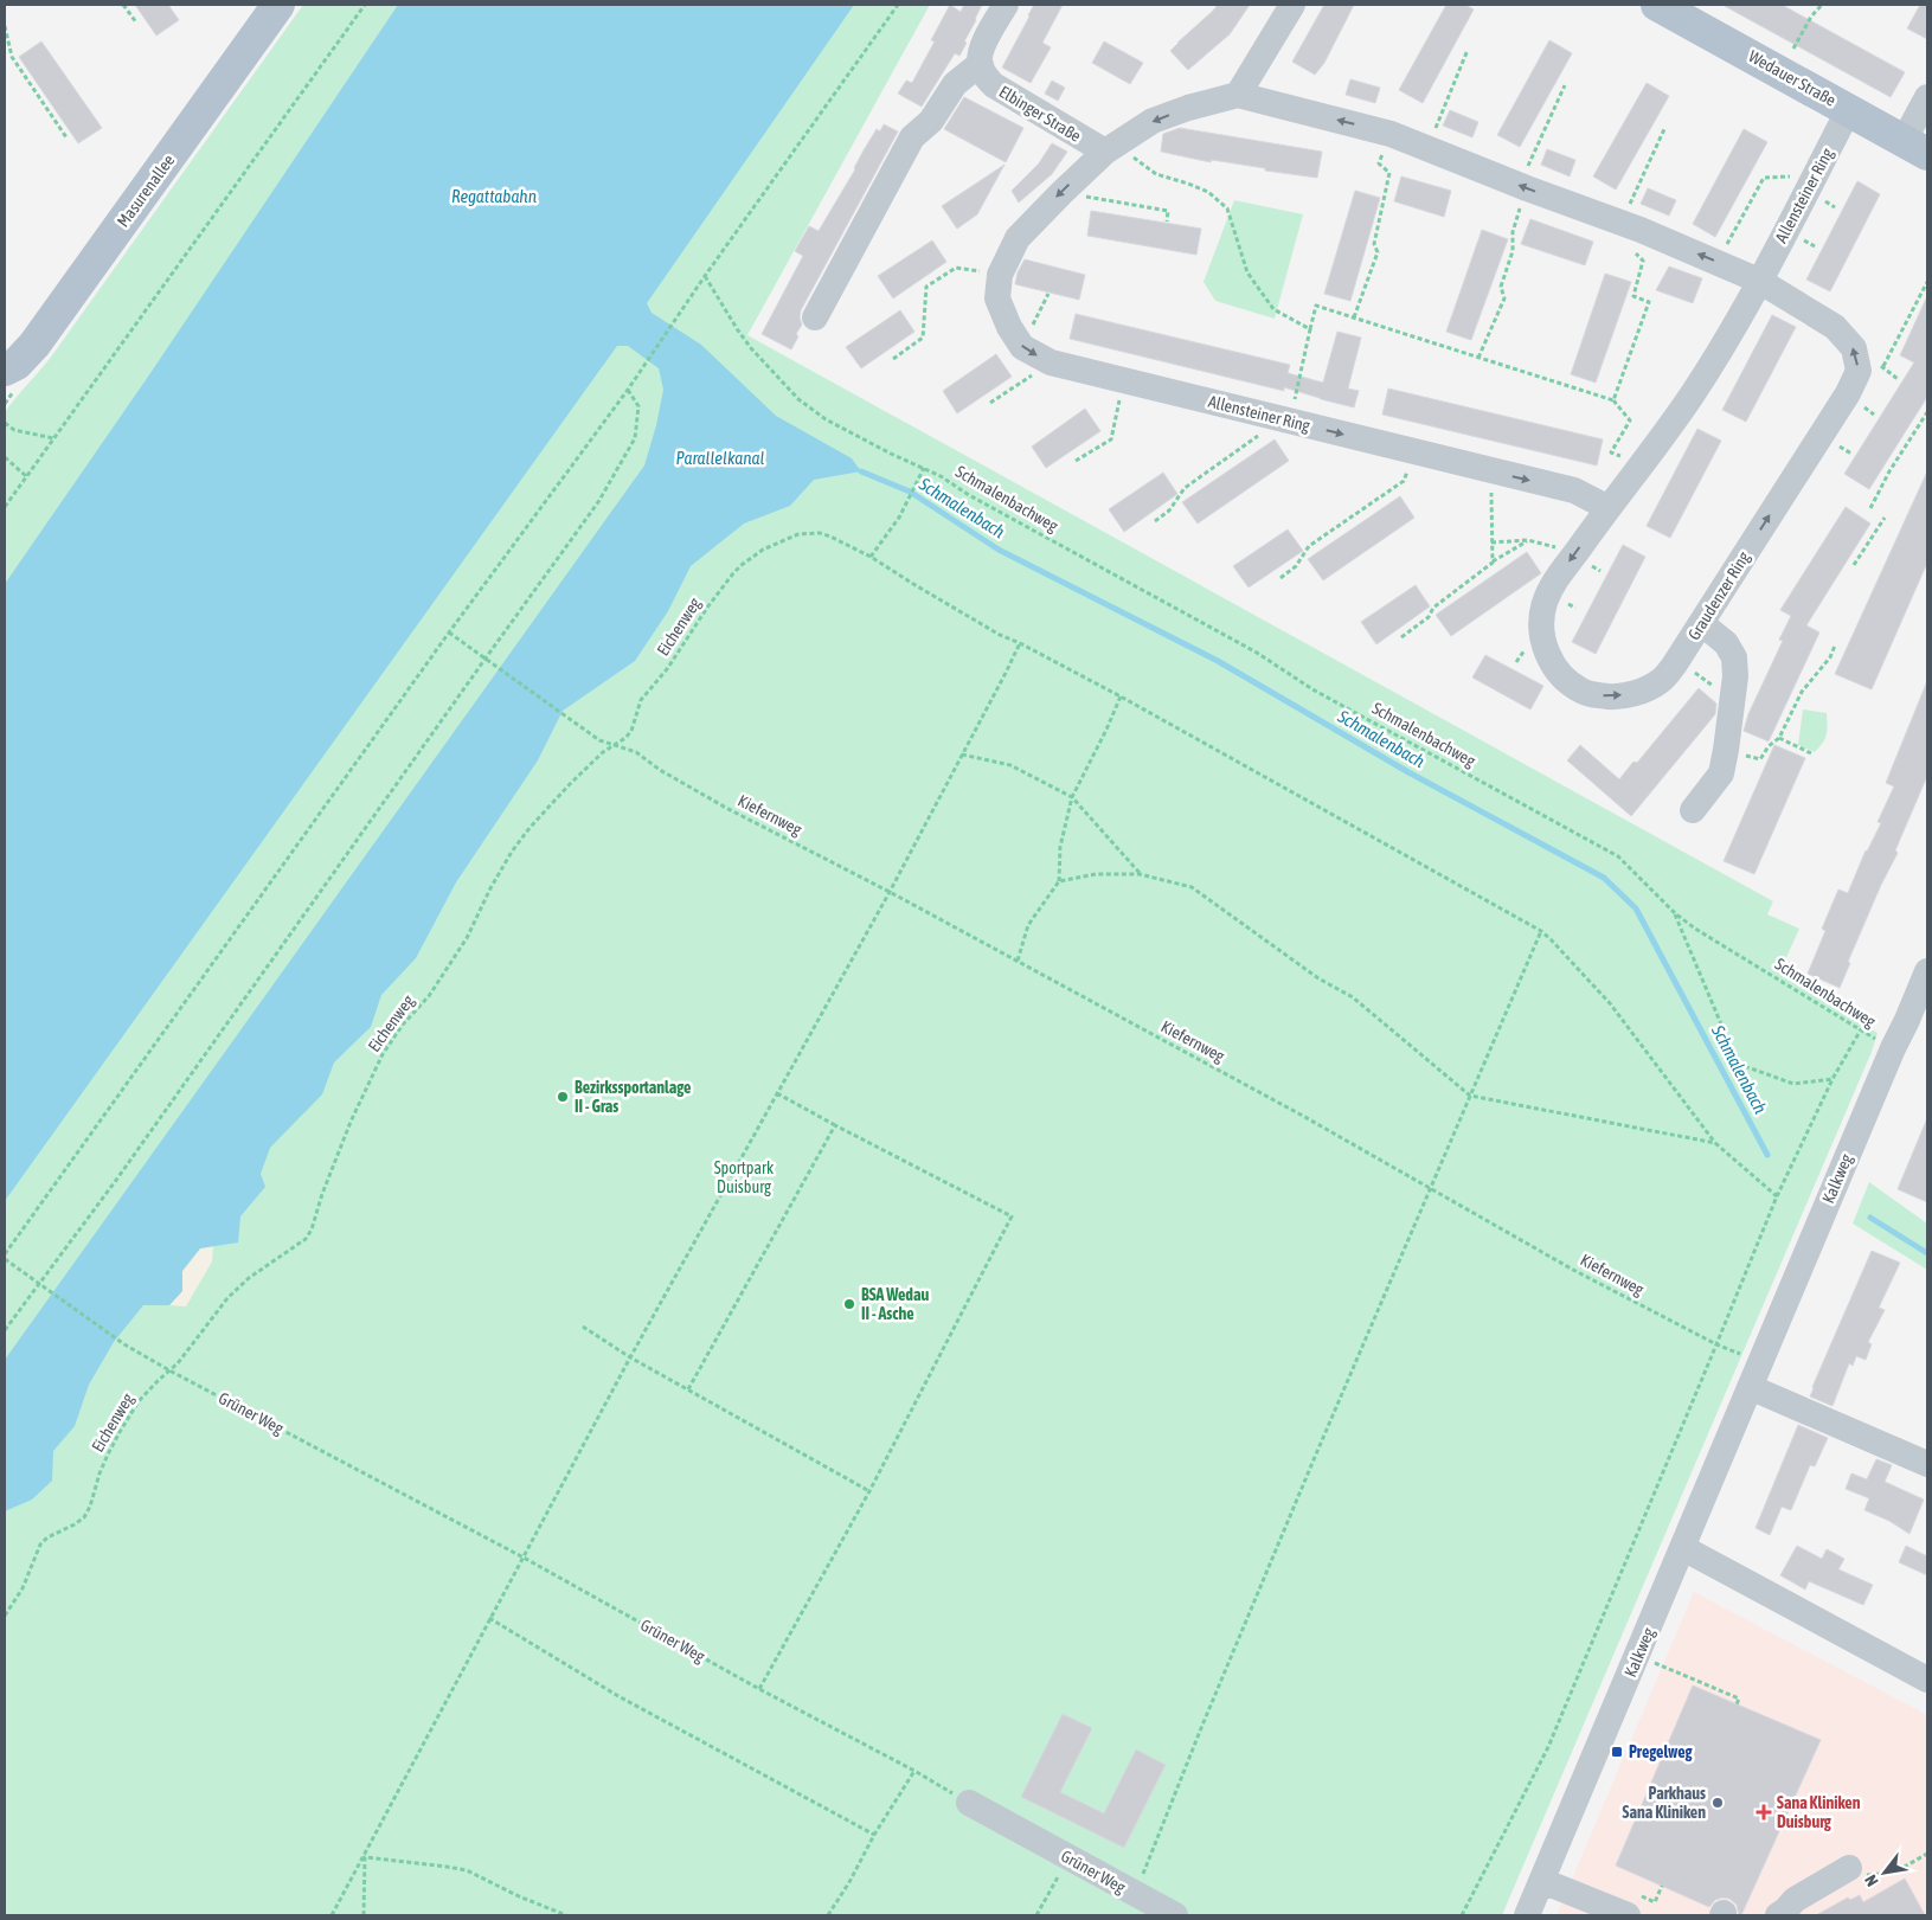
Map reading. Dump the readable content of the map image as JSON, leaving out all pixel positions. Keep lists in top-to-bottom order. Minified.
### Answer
{"streets":{"main road":["Wedauer Straße","Masurenallee"],"street":["Elbinger Straße","Allensteiner Ring","Graudenzer Ring","Kalkweg","Grüner Weg"],"path":["Schmalenbachweg","Eichenweg","Kiefernweg"]},"crossings":[["Wedauer Straße","Allensteiner Ring"],["Elbinger Straße","Allensteiner Ring"],["Allensteiner Ring","Graudenzer Ring"],["Schmalenbachweg","Kalkweg"],["Eichenweg","Kiefernweg"],["Eichenweg","Grüner Weg"],["Kiefernweg","Kalkweg"]],"water":["Regattabahn","Parallelkanal","Schmalenbach"],"parks":["Sportpark Duisburg"],"places":{"other":["Bezirkssportanlage II - Gras","BSA Wedau II - Asche","Parkhaus Sana Kliniken"],"transit":["Pregelweg"],"health":["Sana Kliniken Duisburg"]},"north":"bottom left"}
